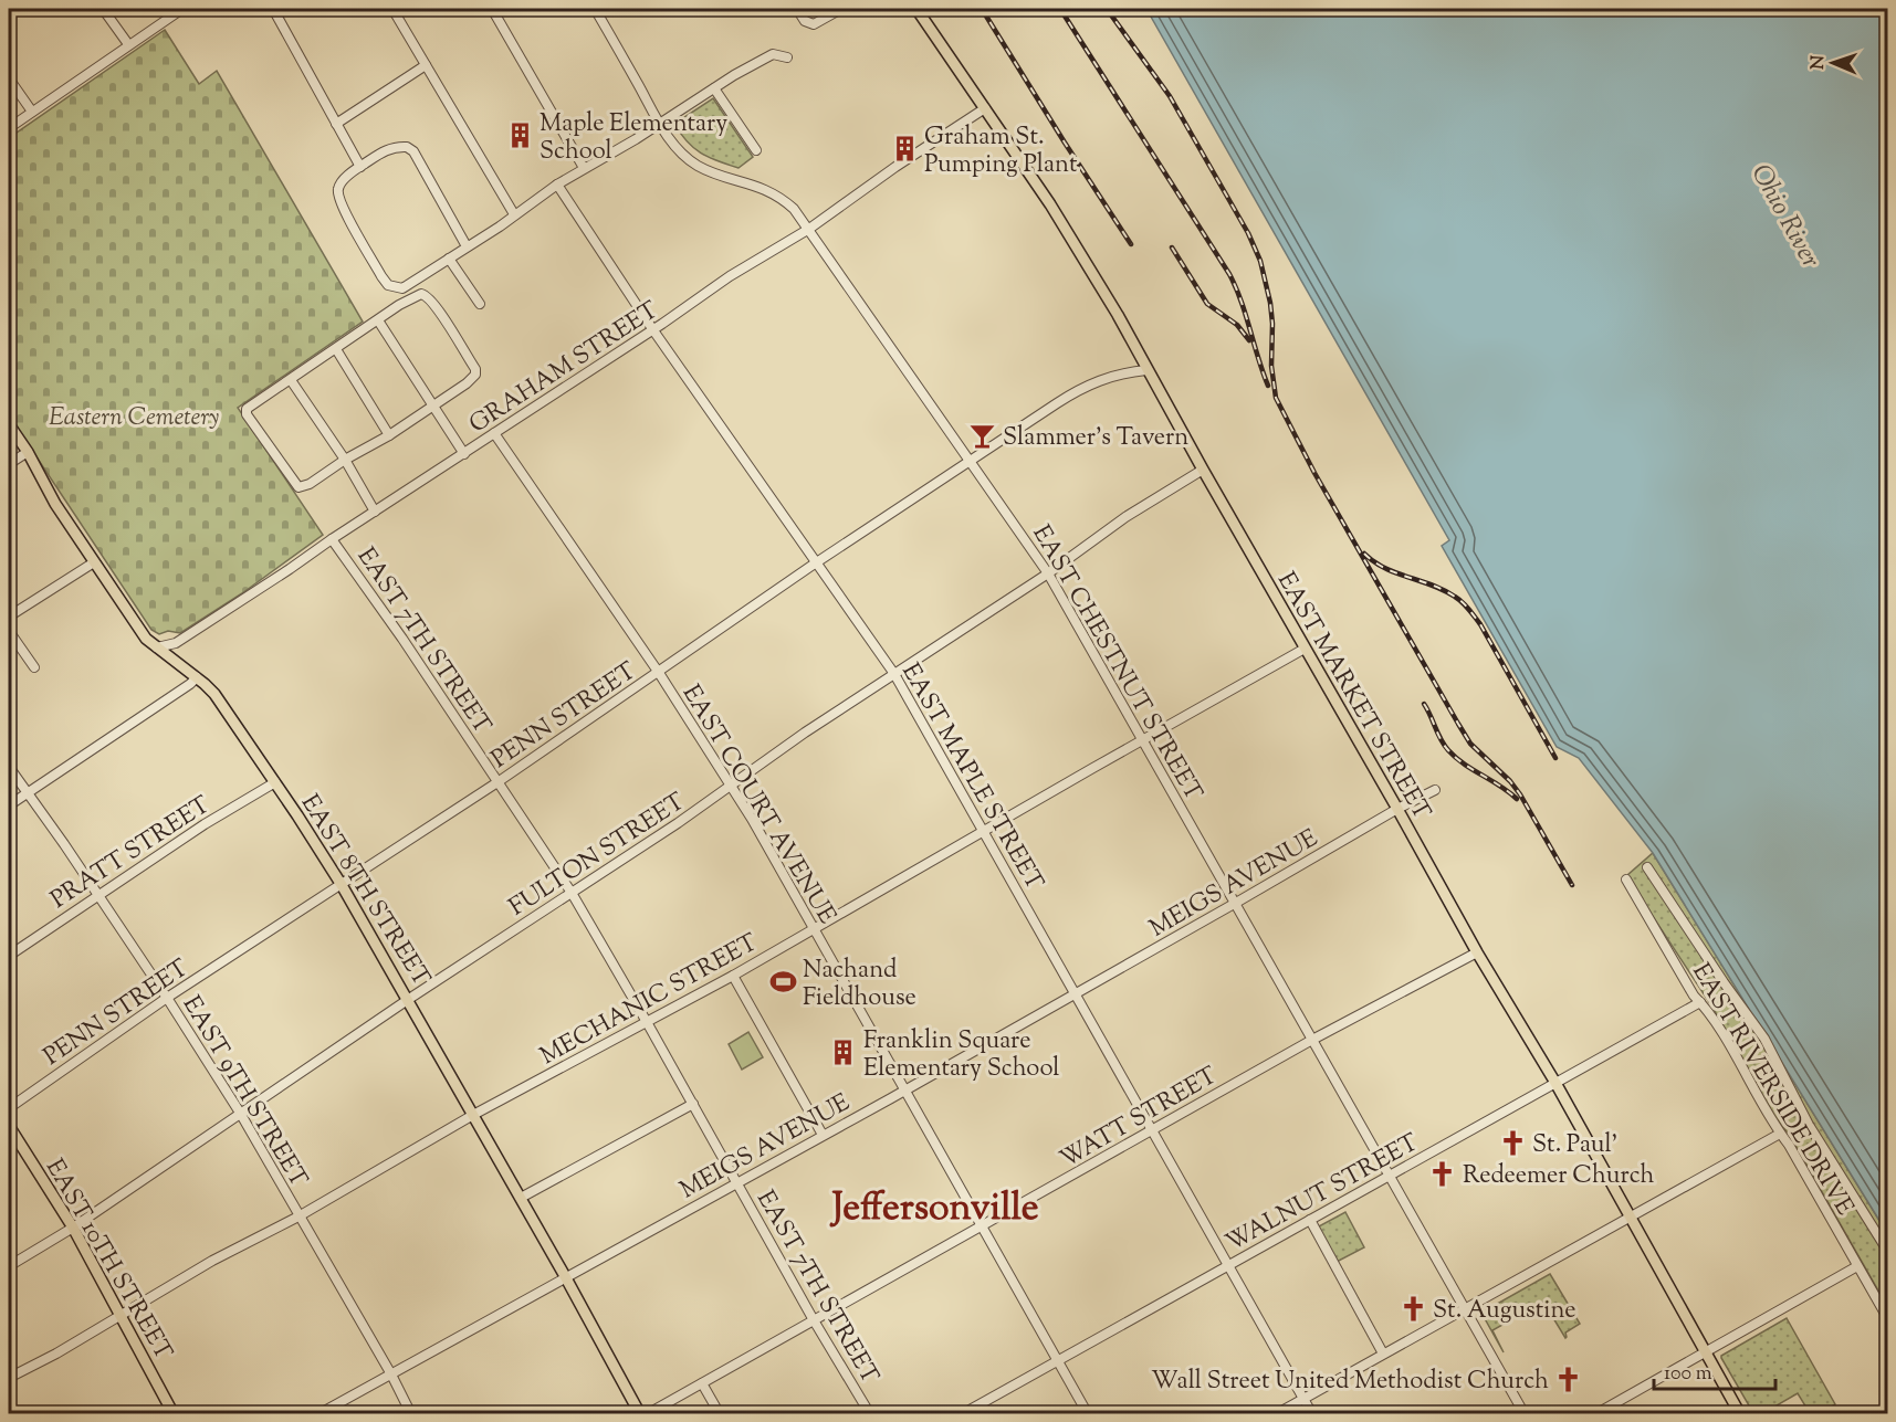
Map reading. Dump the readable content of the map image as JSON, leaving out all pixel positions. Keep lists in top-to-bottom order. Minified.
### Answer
{"streets":{"main road":["EAST MARKET STREET","EAST 8TH STREET","EAST 10TH STREET"],"street":["GRAHAM STREET","EAST 7TH STREET","EAST CHESTNUT STREET","PENN STREET","EAST MAPLE STREET","EAST COURT AVENUE","PRATT STREET","FULTON STREET","MEIGS AVENUE","MECHANIC STREET","EAST RIVERSIDE DRIVE","EAST 9TH STREET","WATT STREET","WALNUT STREET"]},"crossings":[["GRAHAM STREET","EAST 7TH STREET"],["GRAHAM STREET","EAST CHESTNUT STREET"],["GRAHAM STREET","EAST MARKET STREET"],["GRAHAM STREET","EAST MAPLE STREET"],["GRAHAM STREET","EAST COURT AVENUE"],["GRAHAM STREET","EAST 8TH STREET"],["EAST 7TH STREET","PENN STREET"],["EAST 7TH STREET","FULTON STREET"],["EAST 7TH STREET","MEIGS AVENUE"],["EAST 7TH STREET","MECHANIC STREET"],["EAST 7TH STREET","WATT STREET"],["EAST CHESTNUT STREET","PENN STREET"],["EAST CHESTNUT STREET","FULTON STREET"],["EAST CHESTNUT STREET","MEIGS AVENUE"],["EAST CHESTNUT STREET","MECHANIC STREET"],["EAST CHESTNUT STREET","WATT STREET"],["EAST CHESTNUT STREET","WALNUT STREET"],["EAST MARKET STREET","PENN STREET"],["EAST MARKET STREET","FULTON STREET"],["EAST MARKET STREET","MEIGS AVENUE"],["EAST MARKET STREET","MECHANIC STREET"],["EAST MARKET STREET","WATT STREET"],["EAST MARKET STREET","WALNUT STREET"],["PENN STREET","EAST MAPLE STREET"],["PENN STREET","EAST COURT AVENUE"],["PENN STREET","EAST 8TH STREET"],["PENN STREET","EAST 9TH STREET"],["EAST MAPLE STREET","FULTON STREET"],["EAST MAPLE STREET","MEIGS AVENUE"],["EAST MAPLE STREET","MECHANIC STREET"],["EAST MAPLE STREET","WATT STREET"],["EAST MAPLE STREET","WALNUT STREET"],["EAST COURT AVENUE","FULTON STREET"],["EAST COURT AVENUE","MEIGS AVENUE"],["EAST COURT AVENUE","MECHANIC STREET"],["EAST COURT AVENUE","WATT STREET"],["EAST COURT AVENUE","WALNUT STREET"],["PRATT STREET","EAST 8TH STREET"],["PRATT STREET","EAST 9TH STREET"],["FULTON STREET","EAST 8TH STREET"],["FULTON STREET","EAST 9TH STREET"],["FULTON STREET","EAST 10TH STREET"],["MEIGS AVENUE","EAST 8TH STREET"],["MEIGS AVENUE","EAST 9TH STREET"],["EAST 8TH STREET","MECHANIC STREET"],["MECHANIC STREET","EAST 9TH STREET"],["MECHANIC STREET","EAST 10TH STREET"],["EAST RIVERSIDE DRIVE","WALNUT STREET"]],"districts":["Jeffersonville"],"water":["Ohio River"],"parks":["Eastern Cemetery"],"places":{"building":["Maple Elementary School","Graham St. Pumping Plant","Franklin Square Elementary School"],"bar":["Slammer's Tavern"],"sports":["Nachand Fieldhouse"],"church":["St. Paul'","Redeemer Church","St. Augustine","Wall Street United Methodist Church"]},"scale_bar":"100 m","north":"left"}
